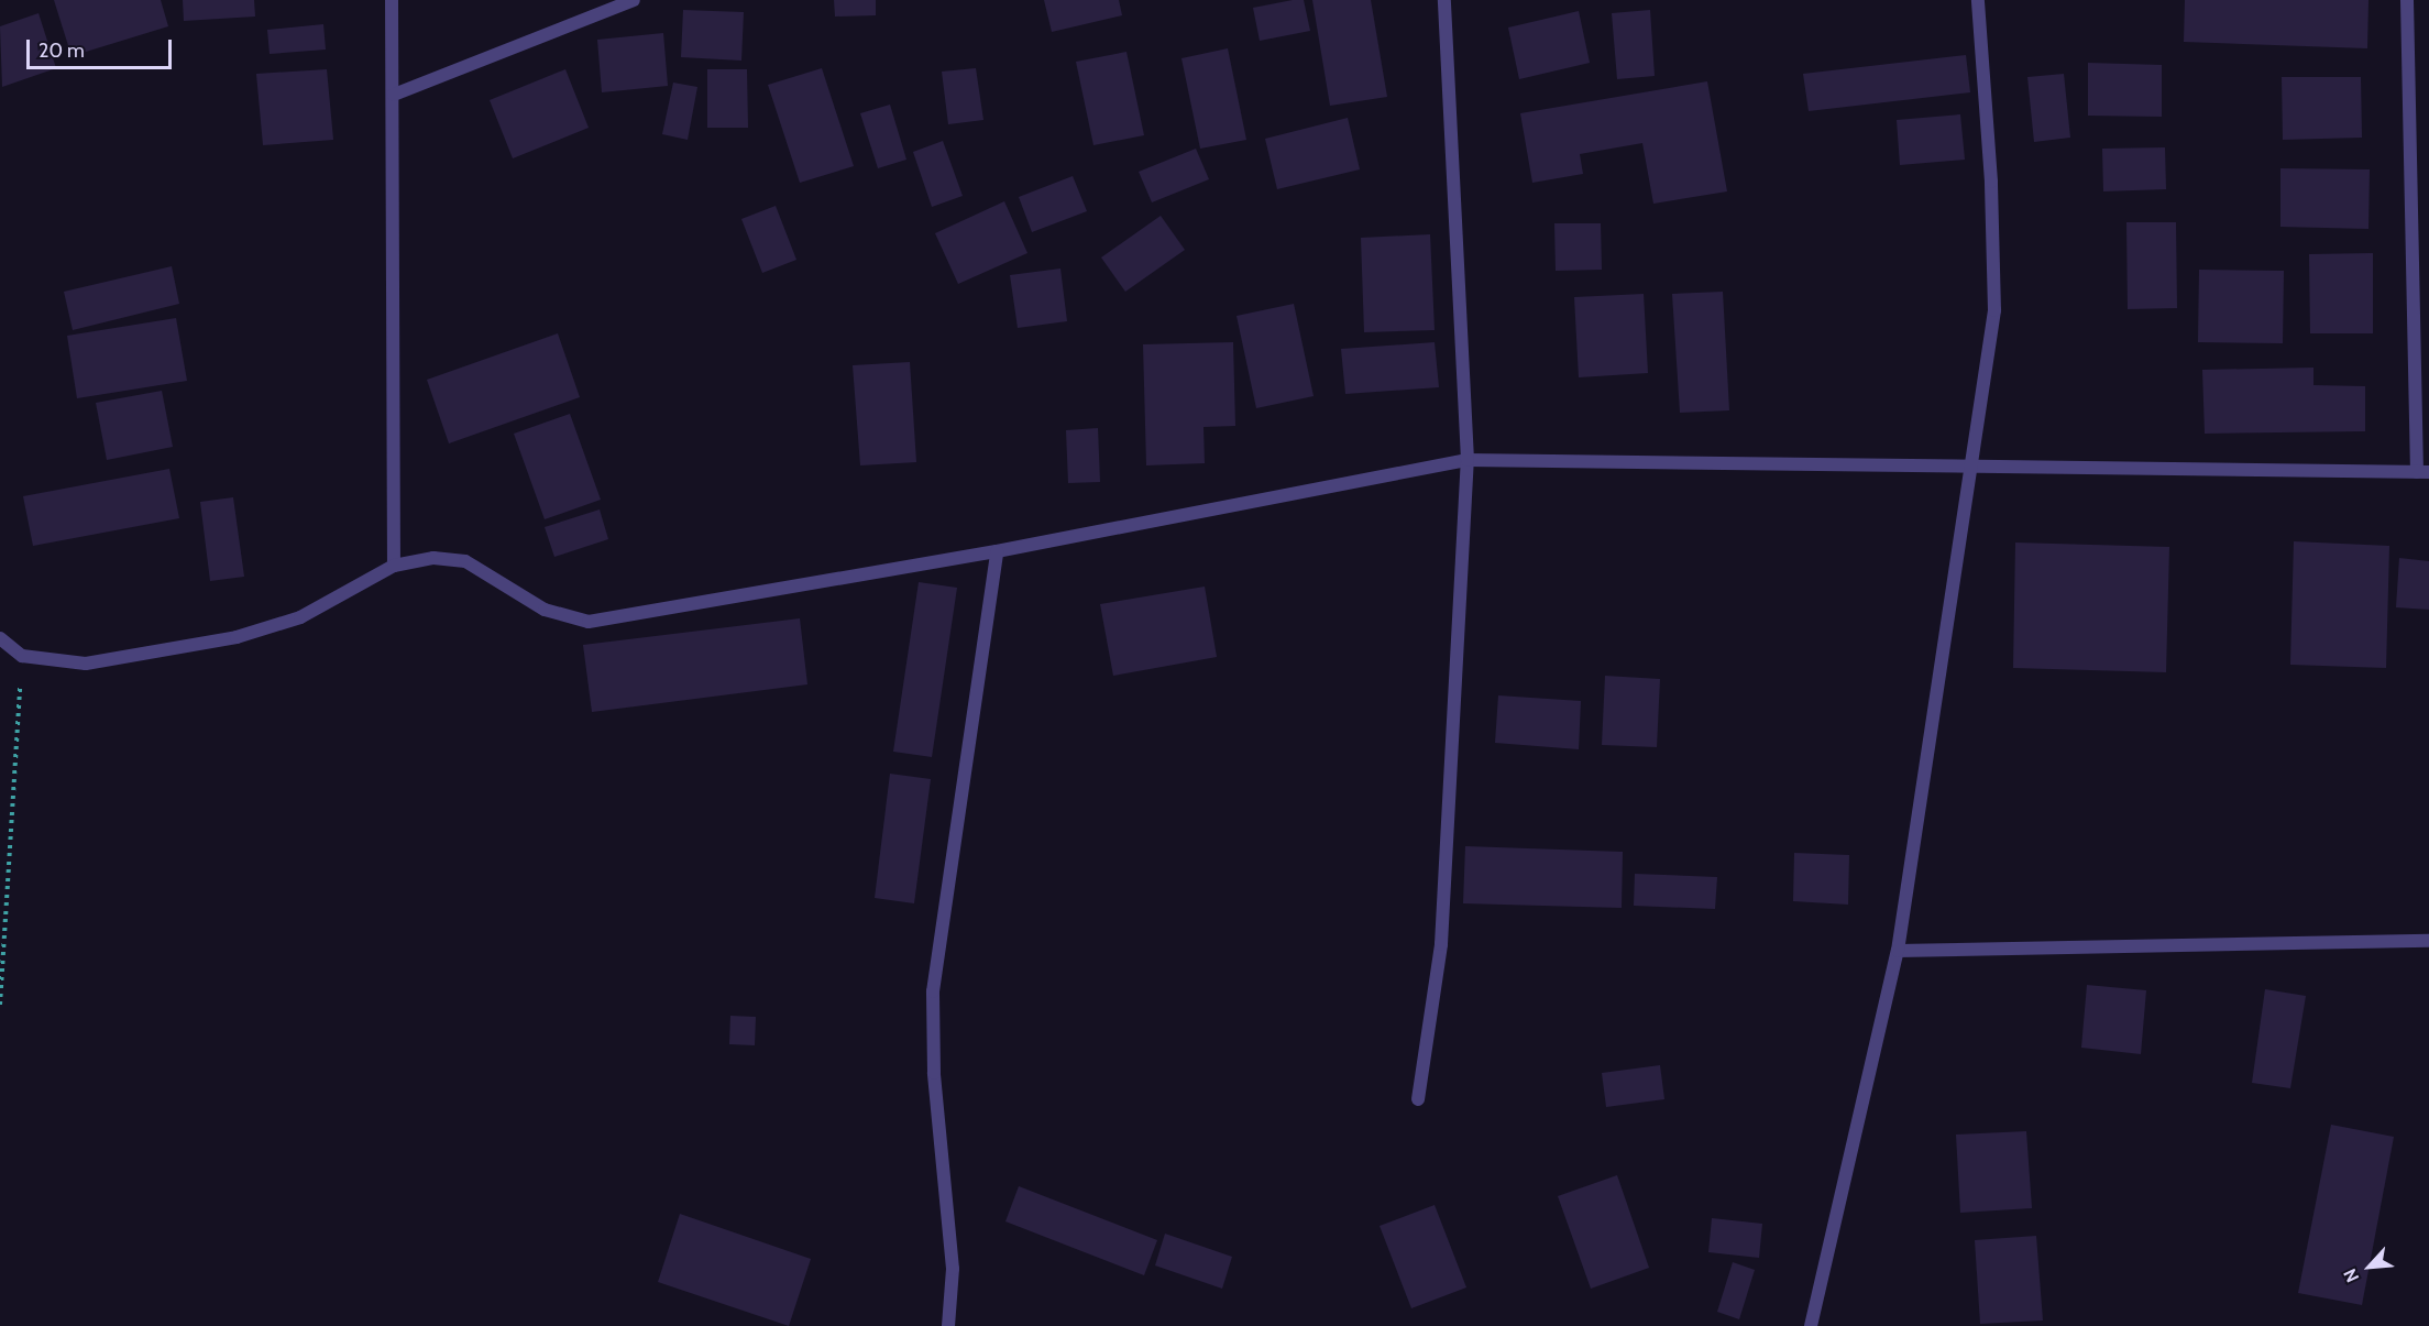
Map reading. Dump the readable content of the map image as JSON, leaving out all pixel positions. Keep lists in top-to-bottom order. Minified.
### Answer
{"scale_bar":"20 m","north":"bottom left"}
